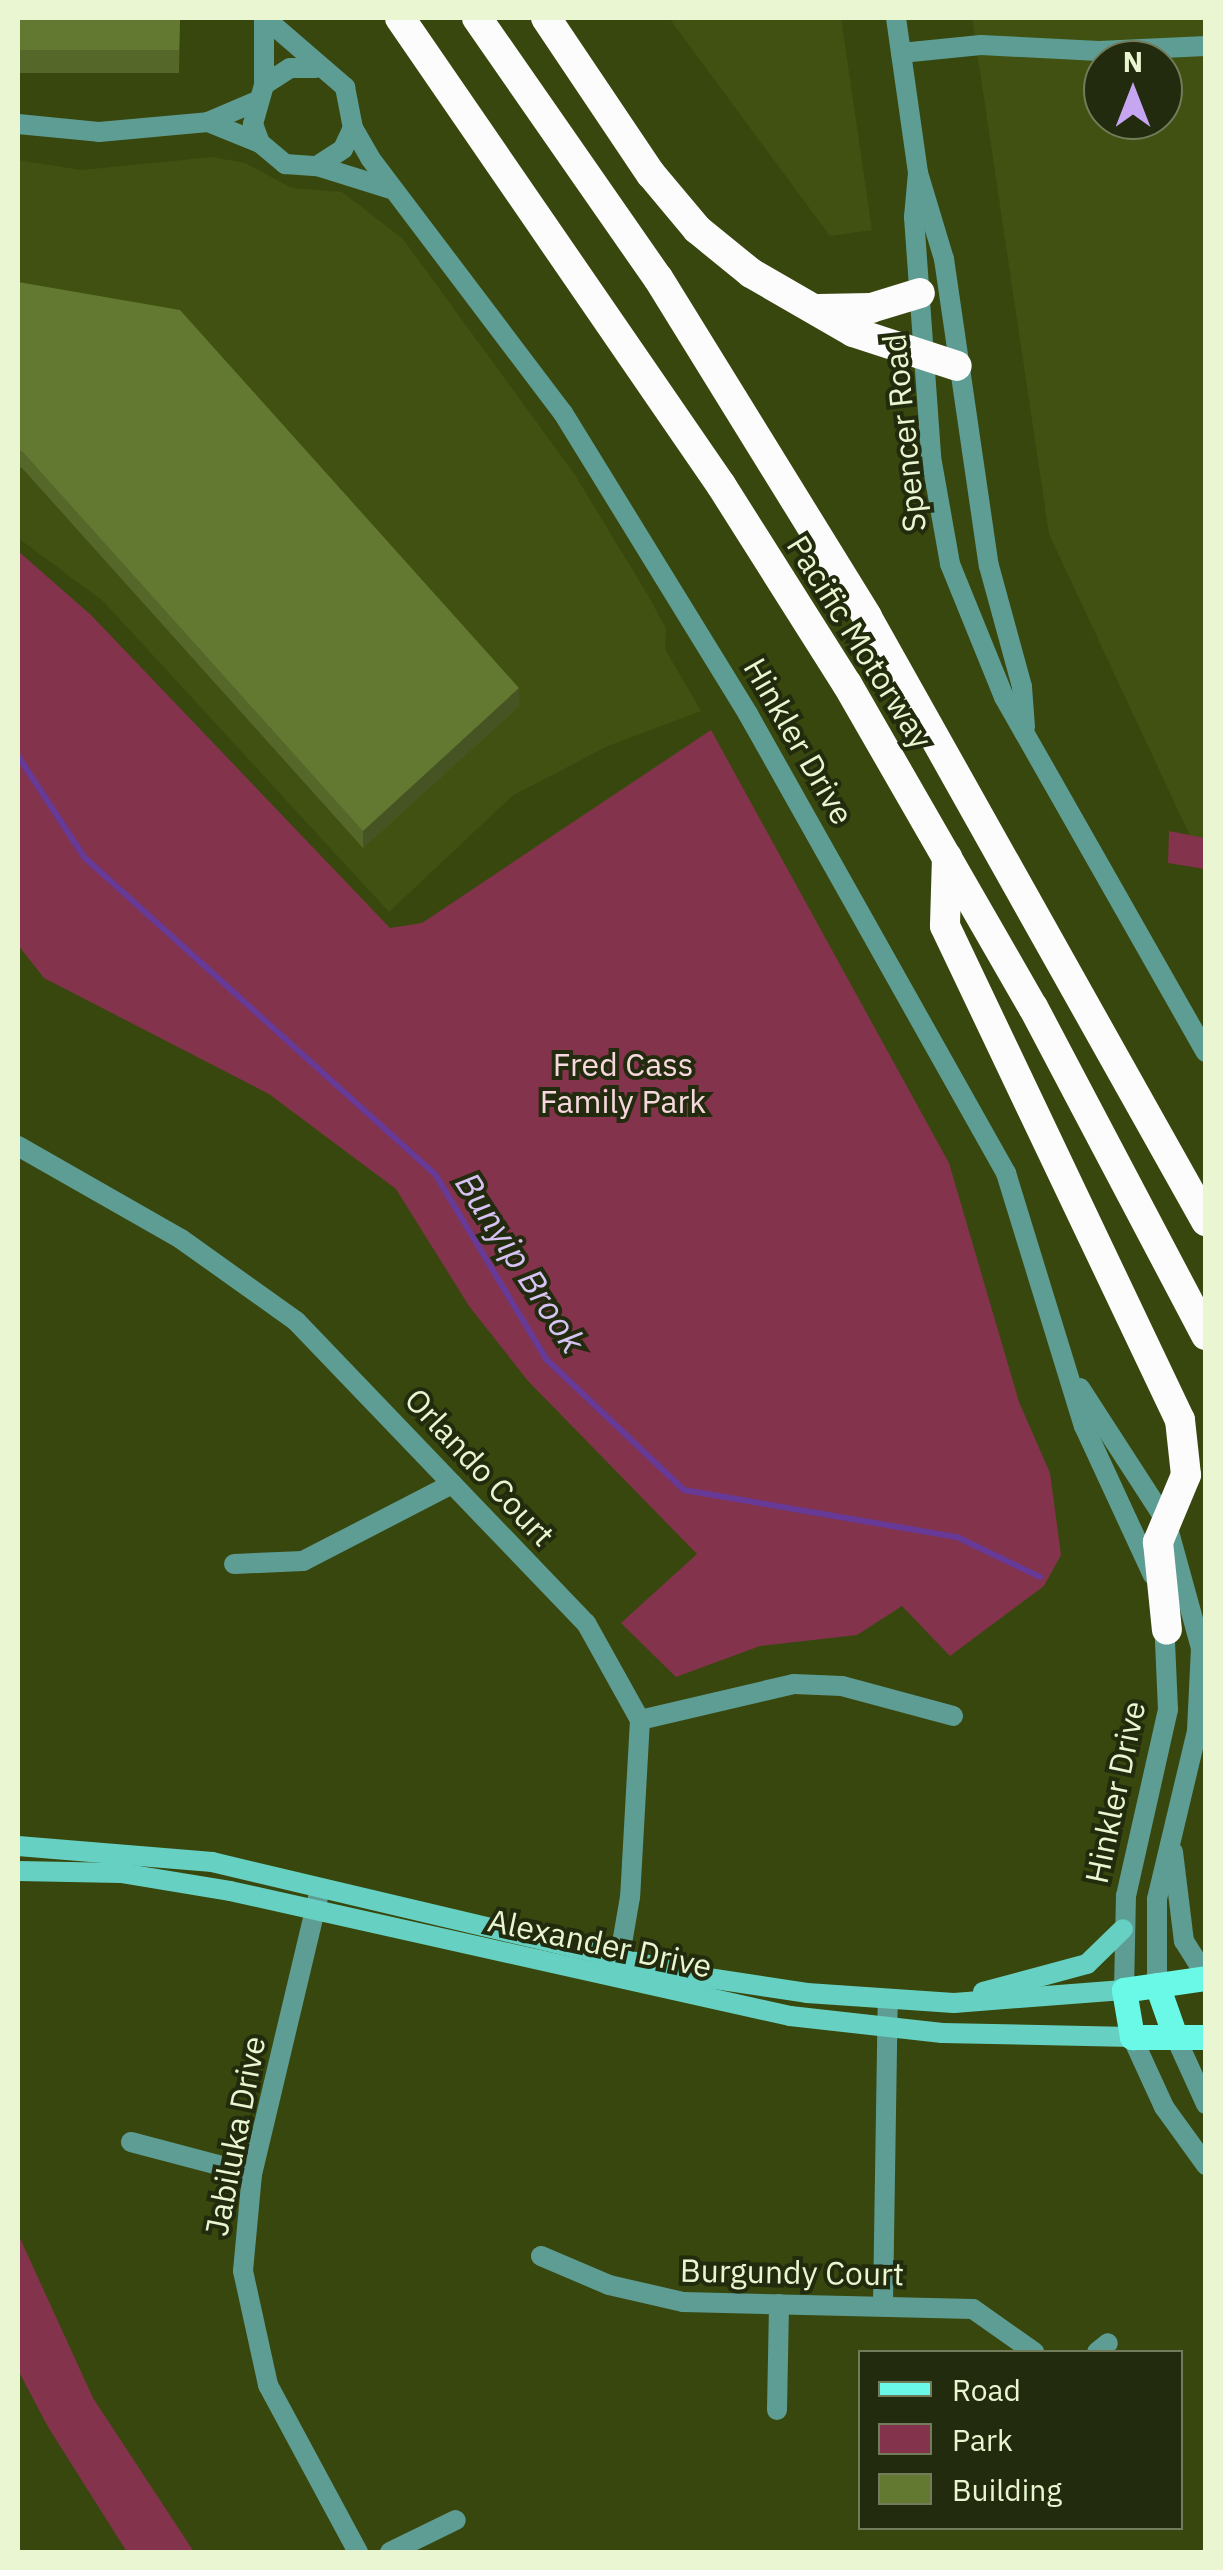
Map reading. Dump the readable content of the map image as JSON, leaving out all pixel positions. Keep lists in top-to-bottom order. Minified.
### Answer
{"streets":{"highway":["Pacific Motorway"],"main road":["Hinkler Drive","Alexander Drive"],"street":["Spencer Road","Orlando Court","Jabiluka Drive","Burgundy Court"]},"crossings":[["Hinkler Drive","Alexander Drive"],["Alexander Drive","Jabiluka Drive"]],"water":["Bunyip Brook"],"parks":["Fred Cass Family Park"],"legend":["Road","Park","Building"],"north":"top"}
